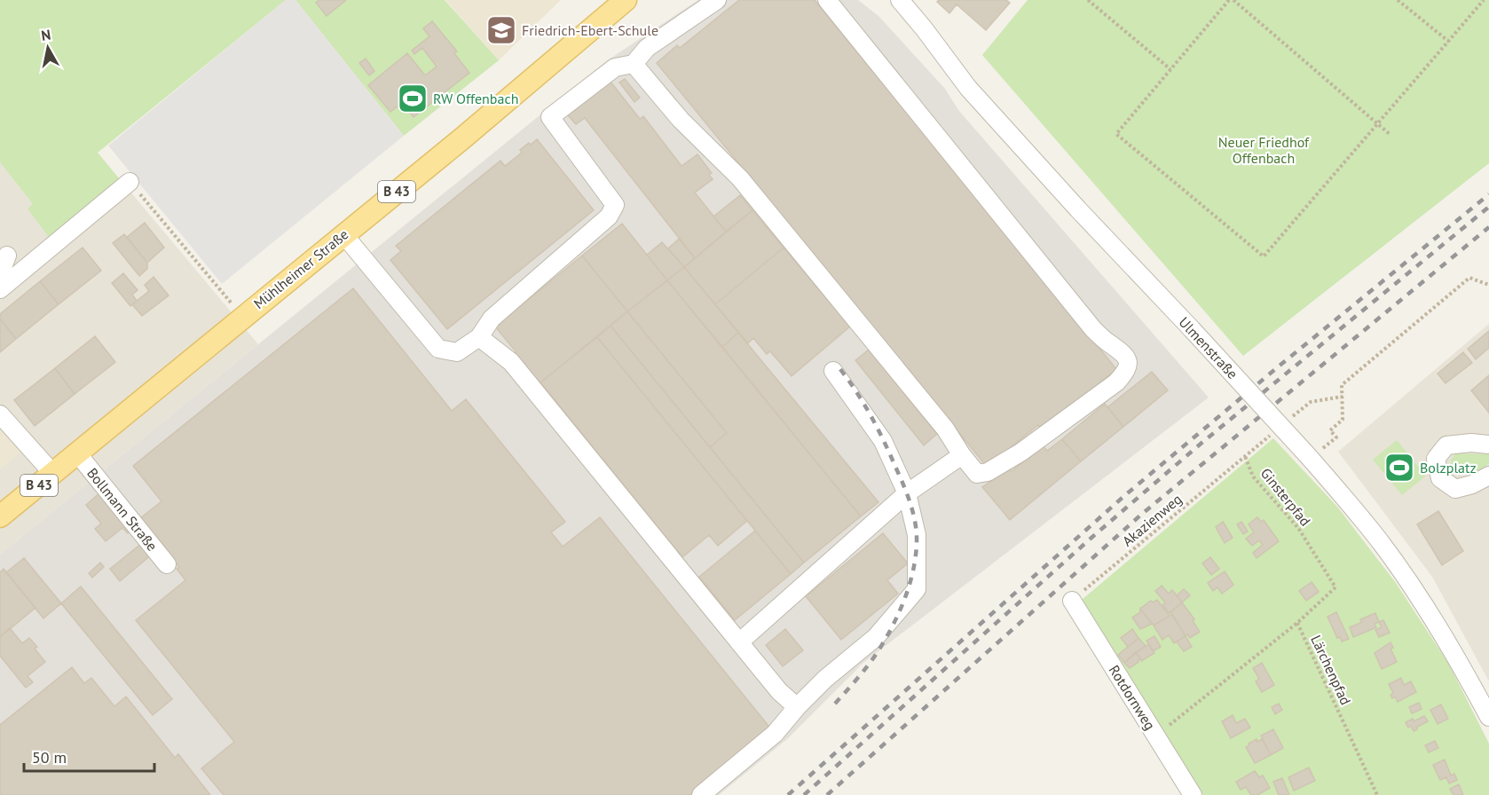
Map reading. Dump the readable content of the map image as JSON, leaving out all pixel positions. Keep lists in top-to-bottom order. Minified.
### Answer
{"streets":{"main road":["B 43","Mühlheimer Straße"],"street":["Ulmenstraße","Bollmann Straße","Rotdornweg"],"path":["Ginsterpfad","Akazienweg","Lärchenpfad"]},"crossings":[["Mühlheimer Straße","Bollmann Straße"],["Ginsterpfad","Akazienweg"],["Ginsterpfad","Lärchenpfad"],["Akazienweg","Rotdornweg"]],"parks":["Neuer Friedhof Offenbach"],"places":{"school or university":["Friedrich-Ebert-Schule"],"sports":["RW Offenbach","Bolzplatz"]},"scale_bar":"50 m","north":"top"}
